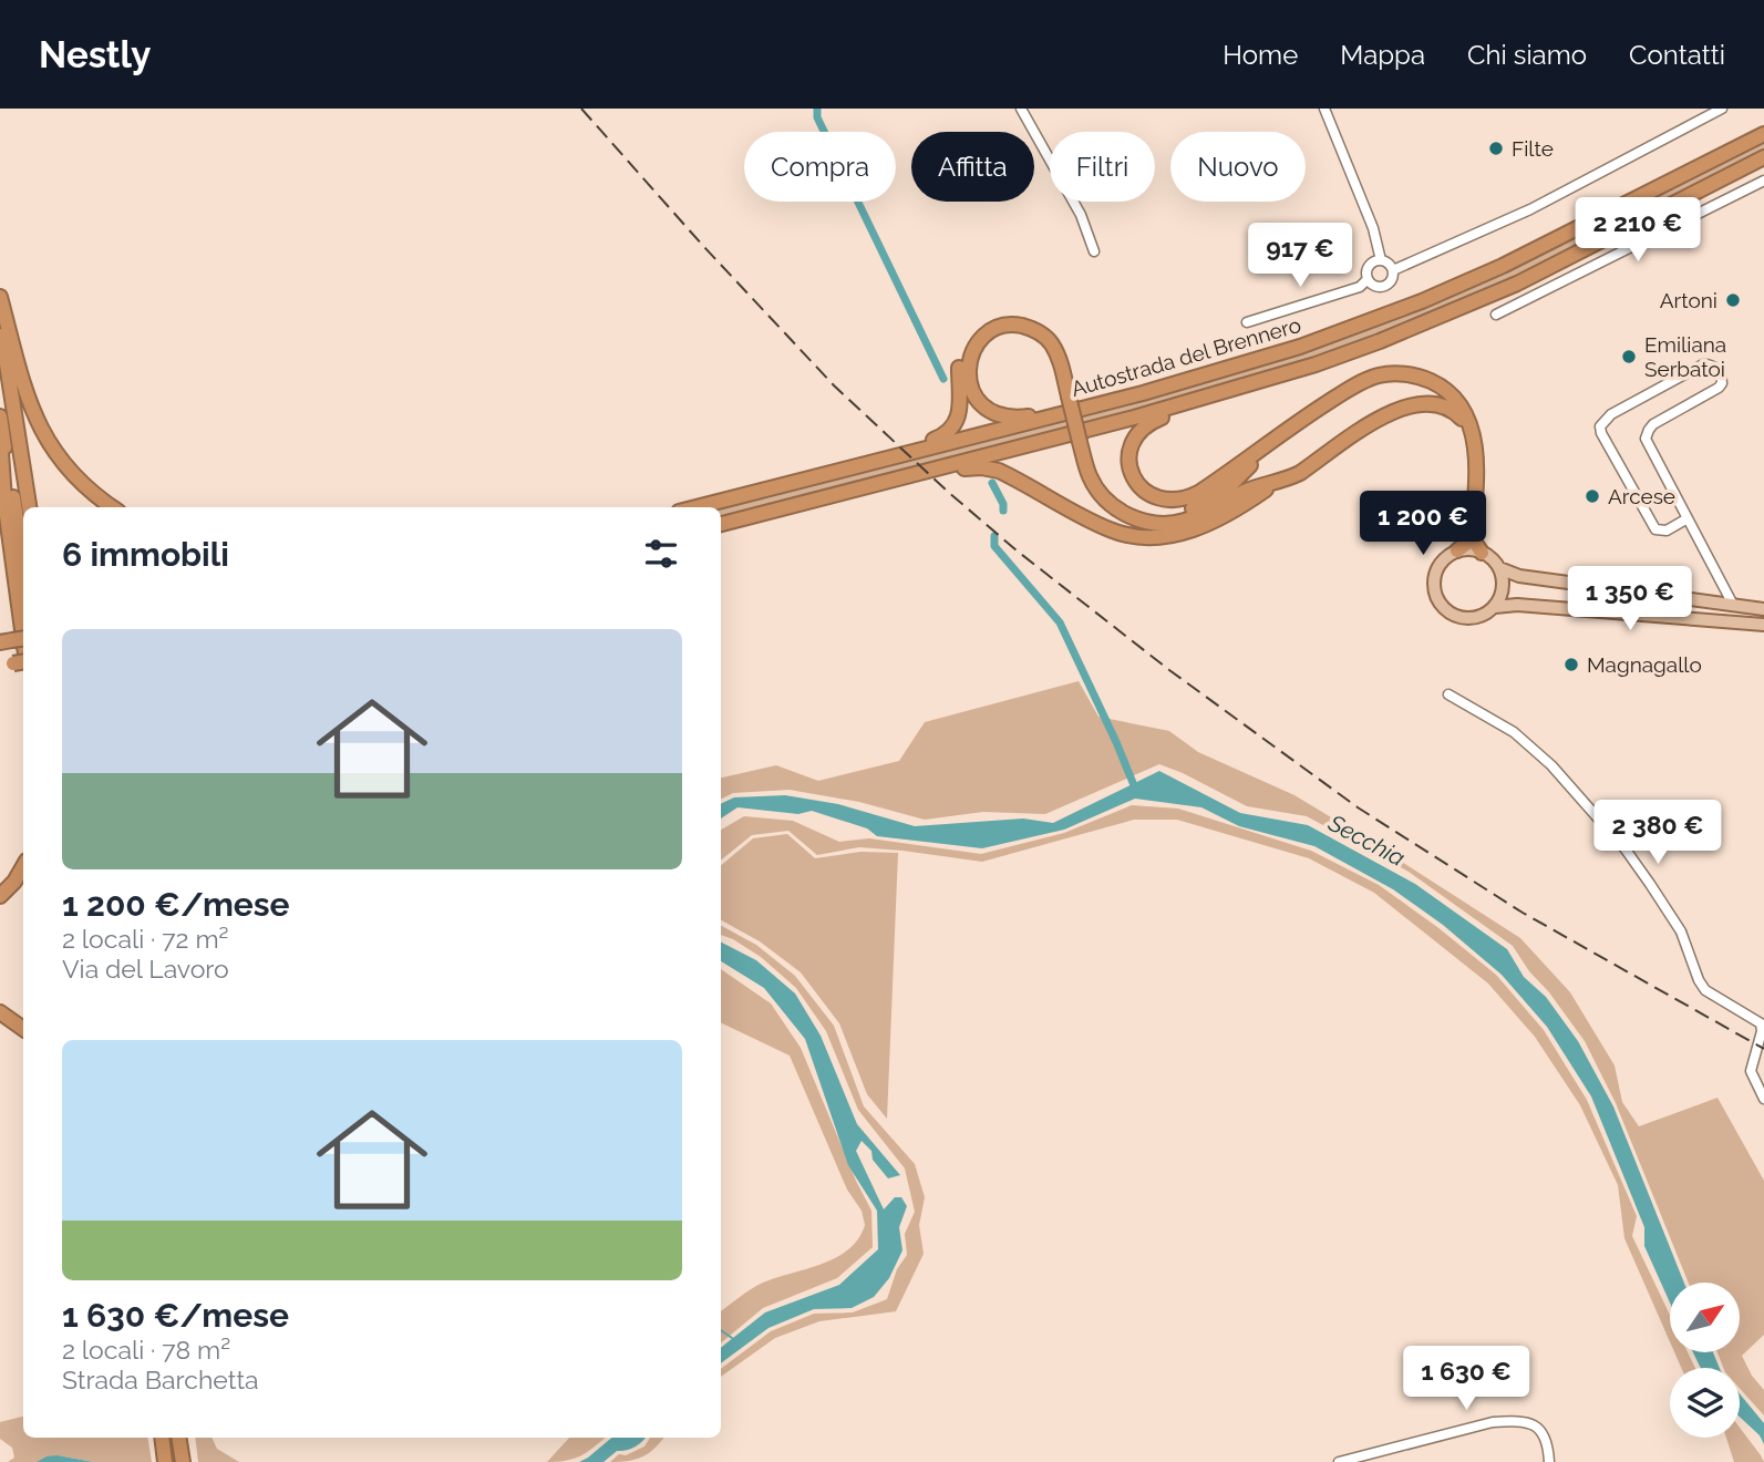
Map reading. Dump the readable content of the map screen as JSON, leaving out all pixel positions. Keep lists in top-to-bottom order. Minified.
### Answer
{"streets":{"highway":["Autostrada del Brennero"]},"water":["Secchia"],"places":["Filte","Artoni","Emiliana Serbatoi","Arcese","Magnagallo"],"north":"top right","page":{"header":"Nestly","nav":["Home","Mappa","Chi siamo","Contatti"],"chip":["Compra","Affitta","Filtri","Nuovo"],"price":["2 210 €","917 €","1 200 €","1 350 €","2 380 €","1 630 €"],"heading":"6 immobili","list":[{"name":"1 200 €/mese","note":"2 locali · 72 m² · Via del Lavoro"},{"name":"1 630 €/mese","note":"2 locali · 78 m² · Strada Barchetta"}]}}
